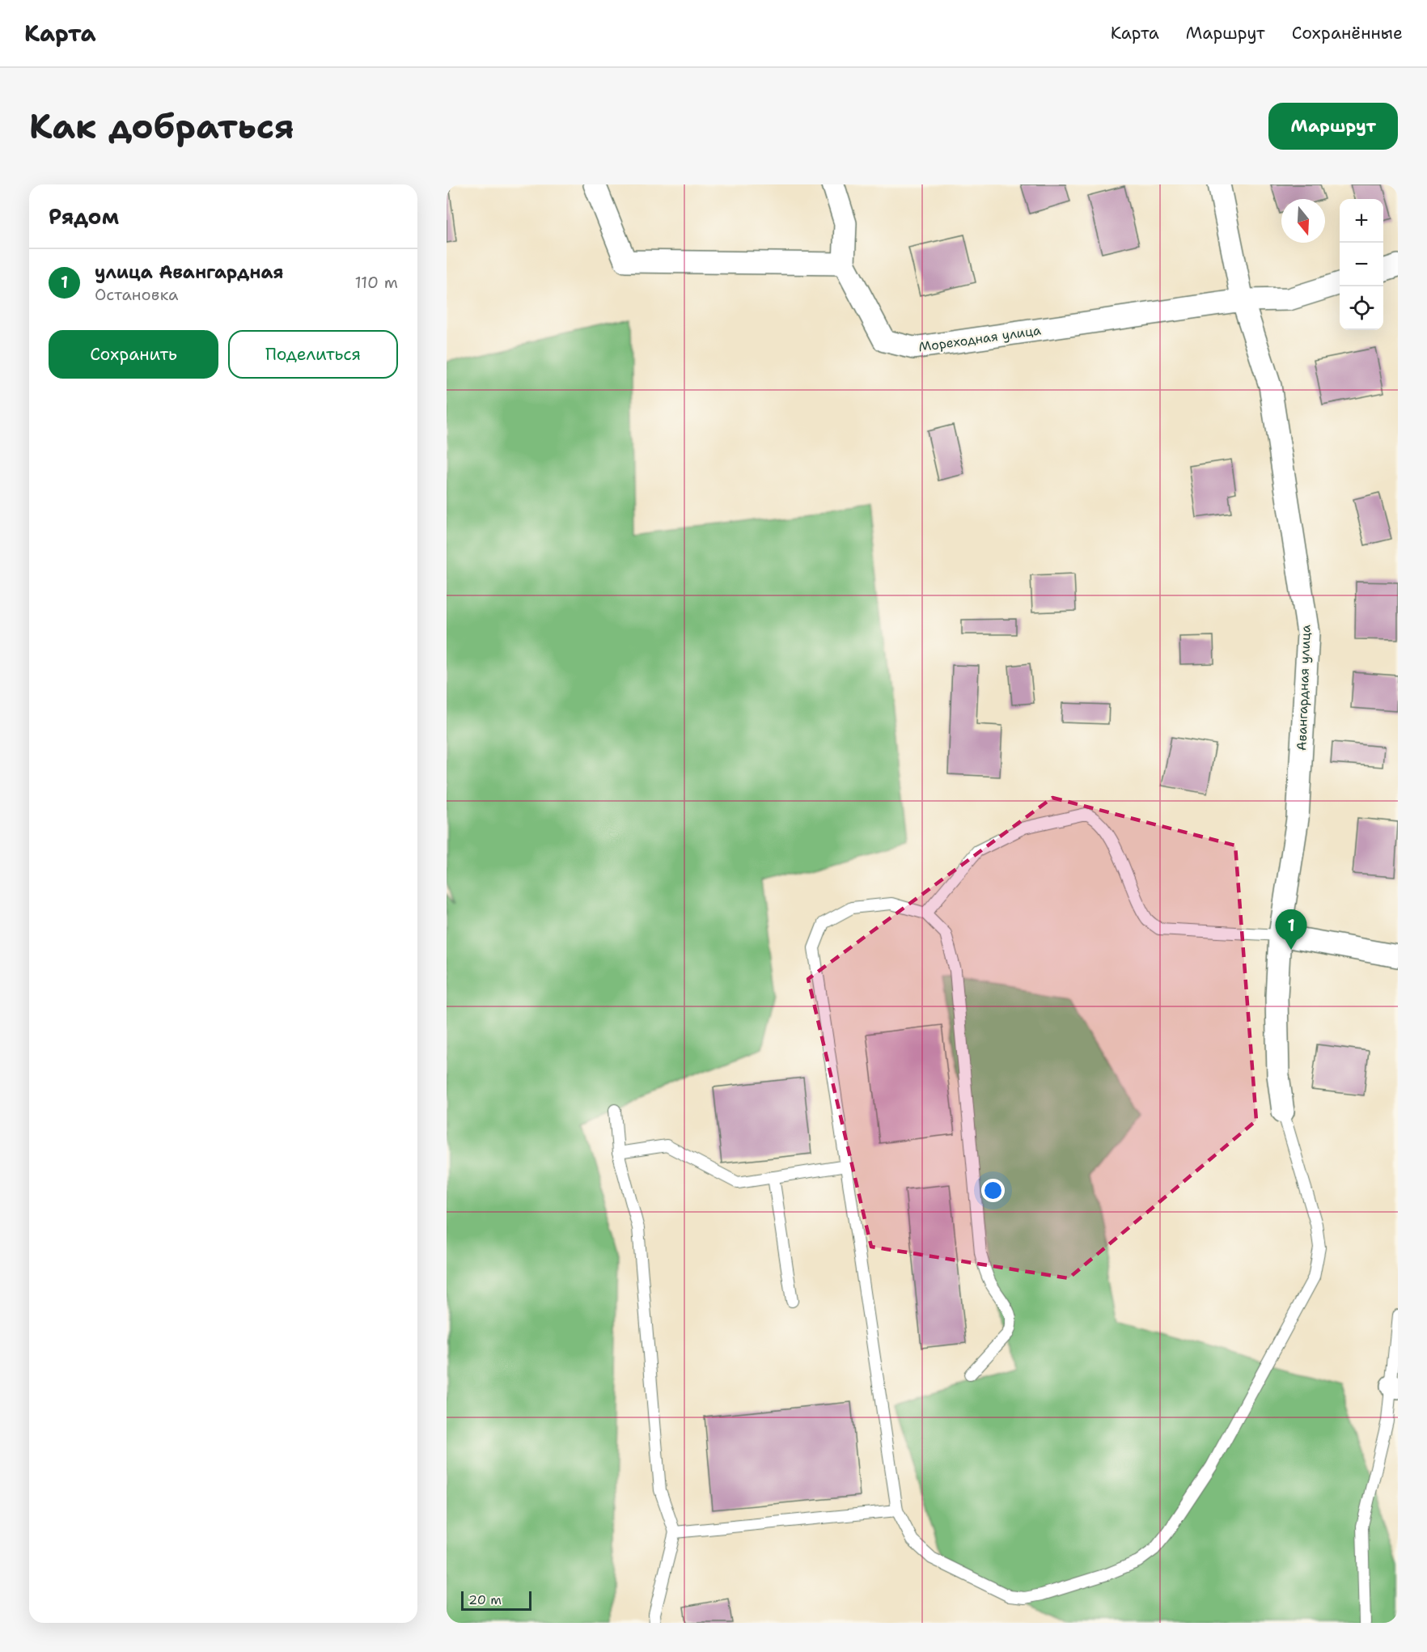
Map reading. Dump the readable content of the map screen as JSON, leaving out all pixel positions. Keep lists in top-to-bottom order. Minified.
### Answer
{"streets":{"street":["Мореходная улица","Авангардная улица"]},"crossings":[["Мореходная улица","Авангардная улица"]],"scale_bar":"20 m","north":"bottom","page":{"header":"Карта","nav":["Карта","Маршрут","Сохранённые"],"buttons":["Маршрут",["Сохранить","Поделиться"]],"title":"Как добраться","heading":"Рядом","map_buttons":["+","−"],"list":[{"mark":"1","name":"улица Авангардная","note":"Остановка","value":"110 m"}],"pins":"1","scale":"20 m"}}
